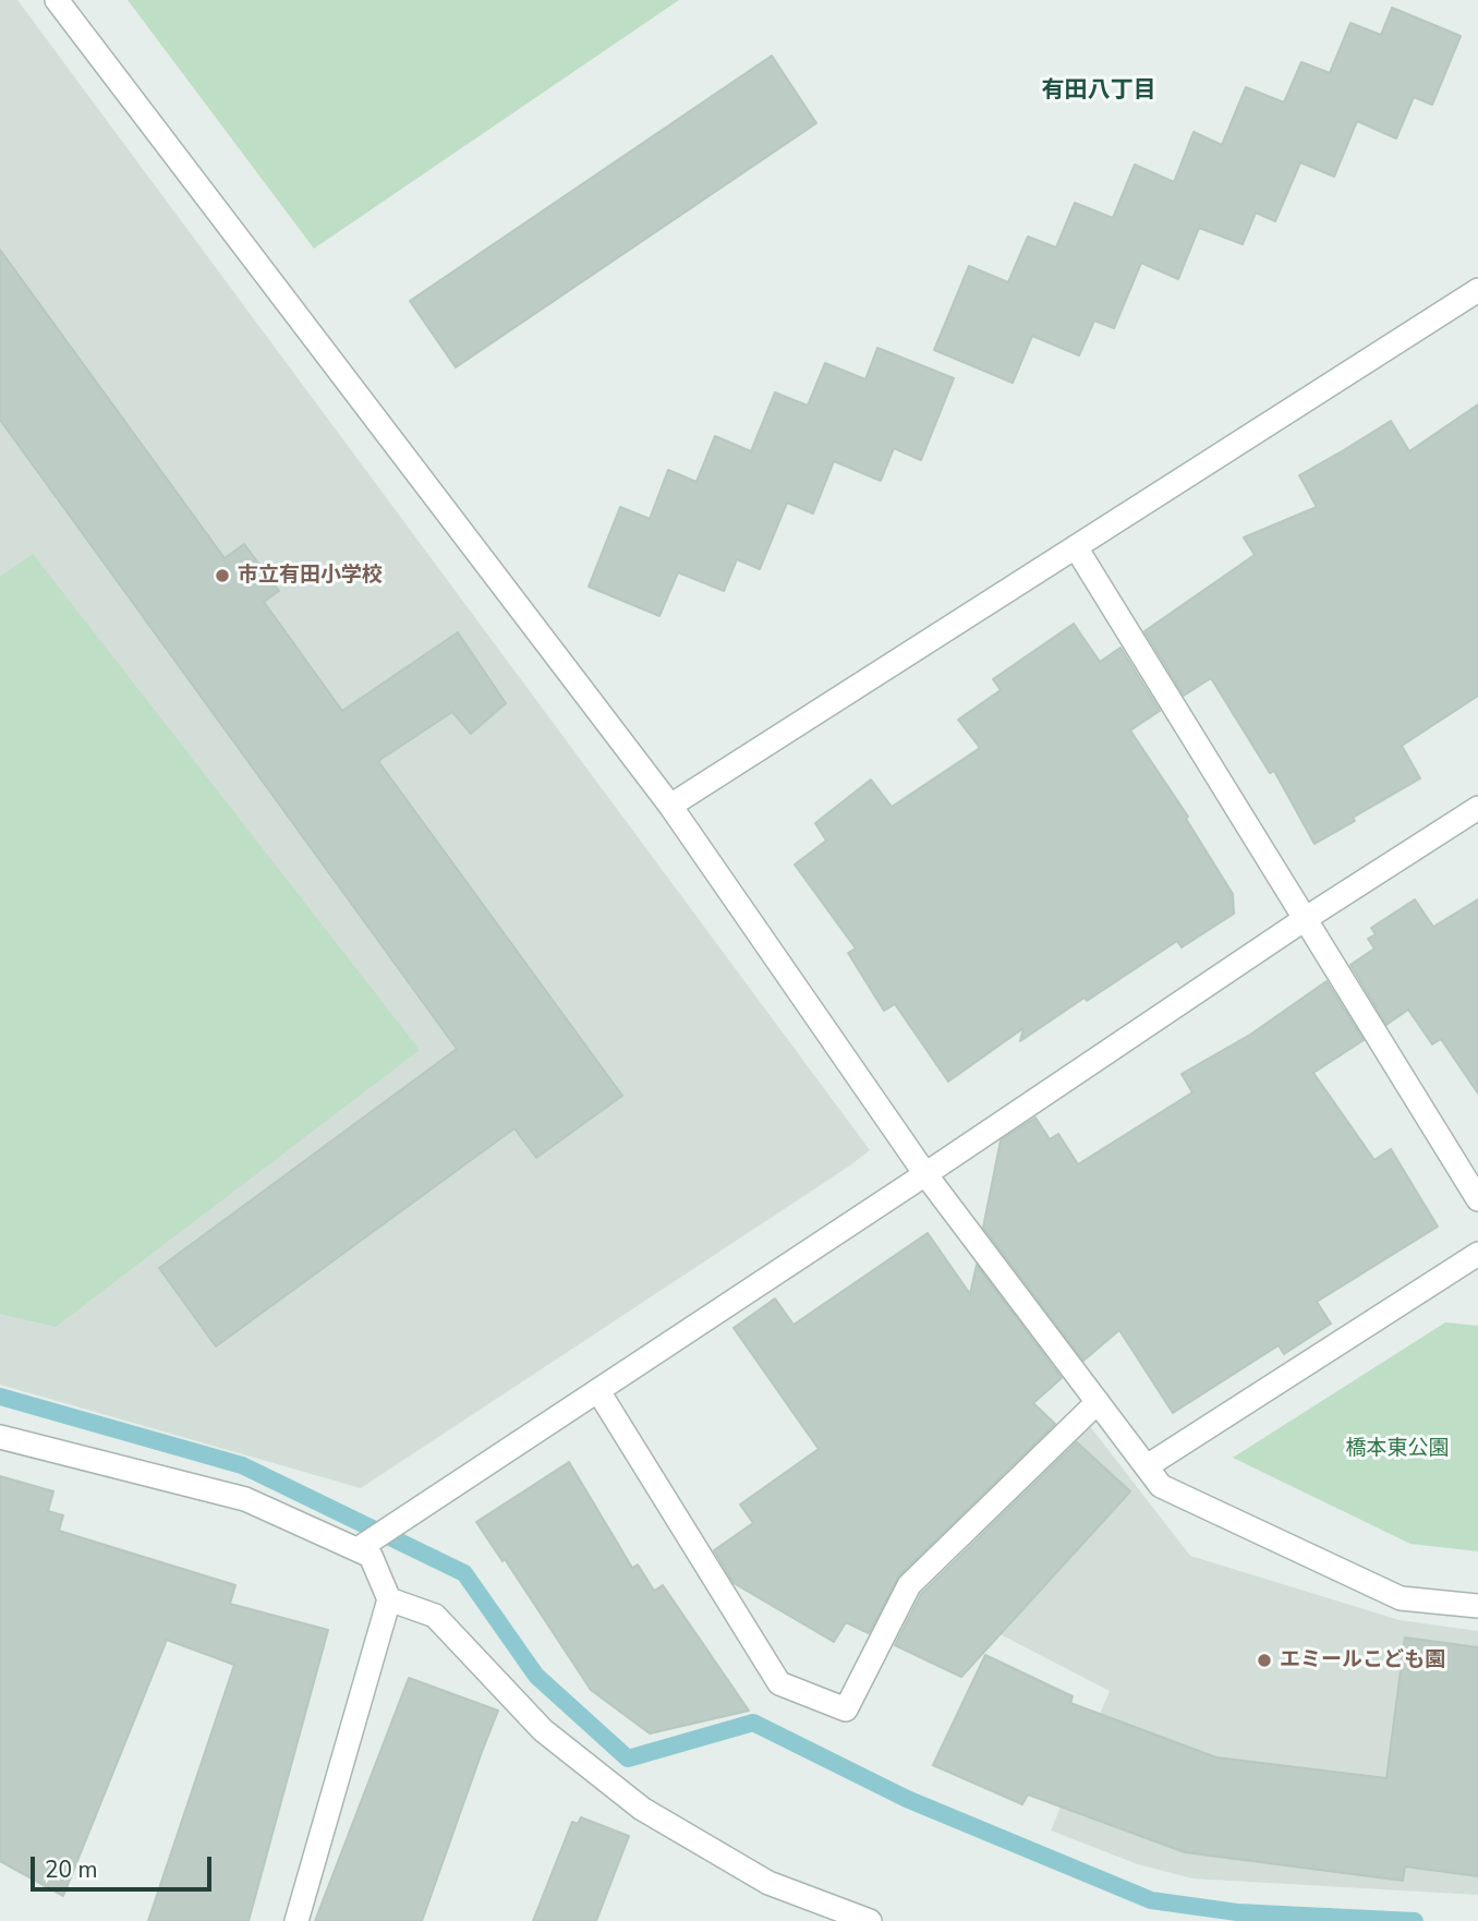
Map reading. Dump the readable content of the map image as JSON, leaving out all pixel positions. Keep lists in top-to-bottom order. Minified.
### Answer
{"districts":["有田八丁目"],"parks":["橋本東公園"],"places":["市立有田小学校","エミールこども園"],"scale_bar":"20 m"}
